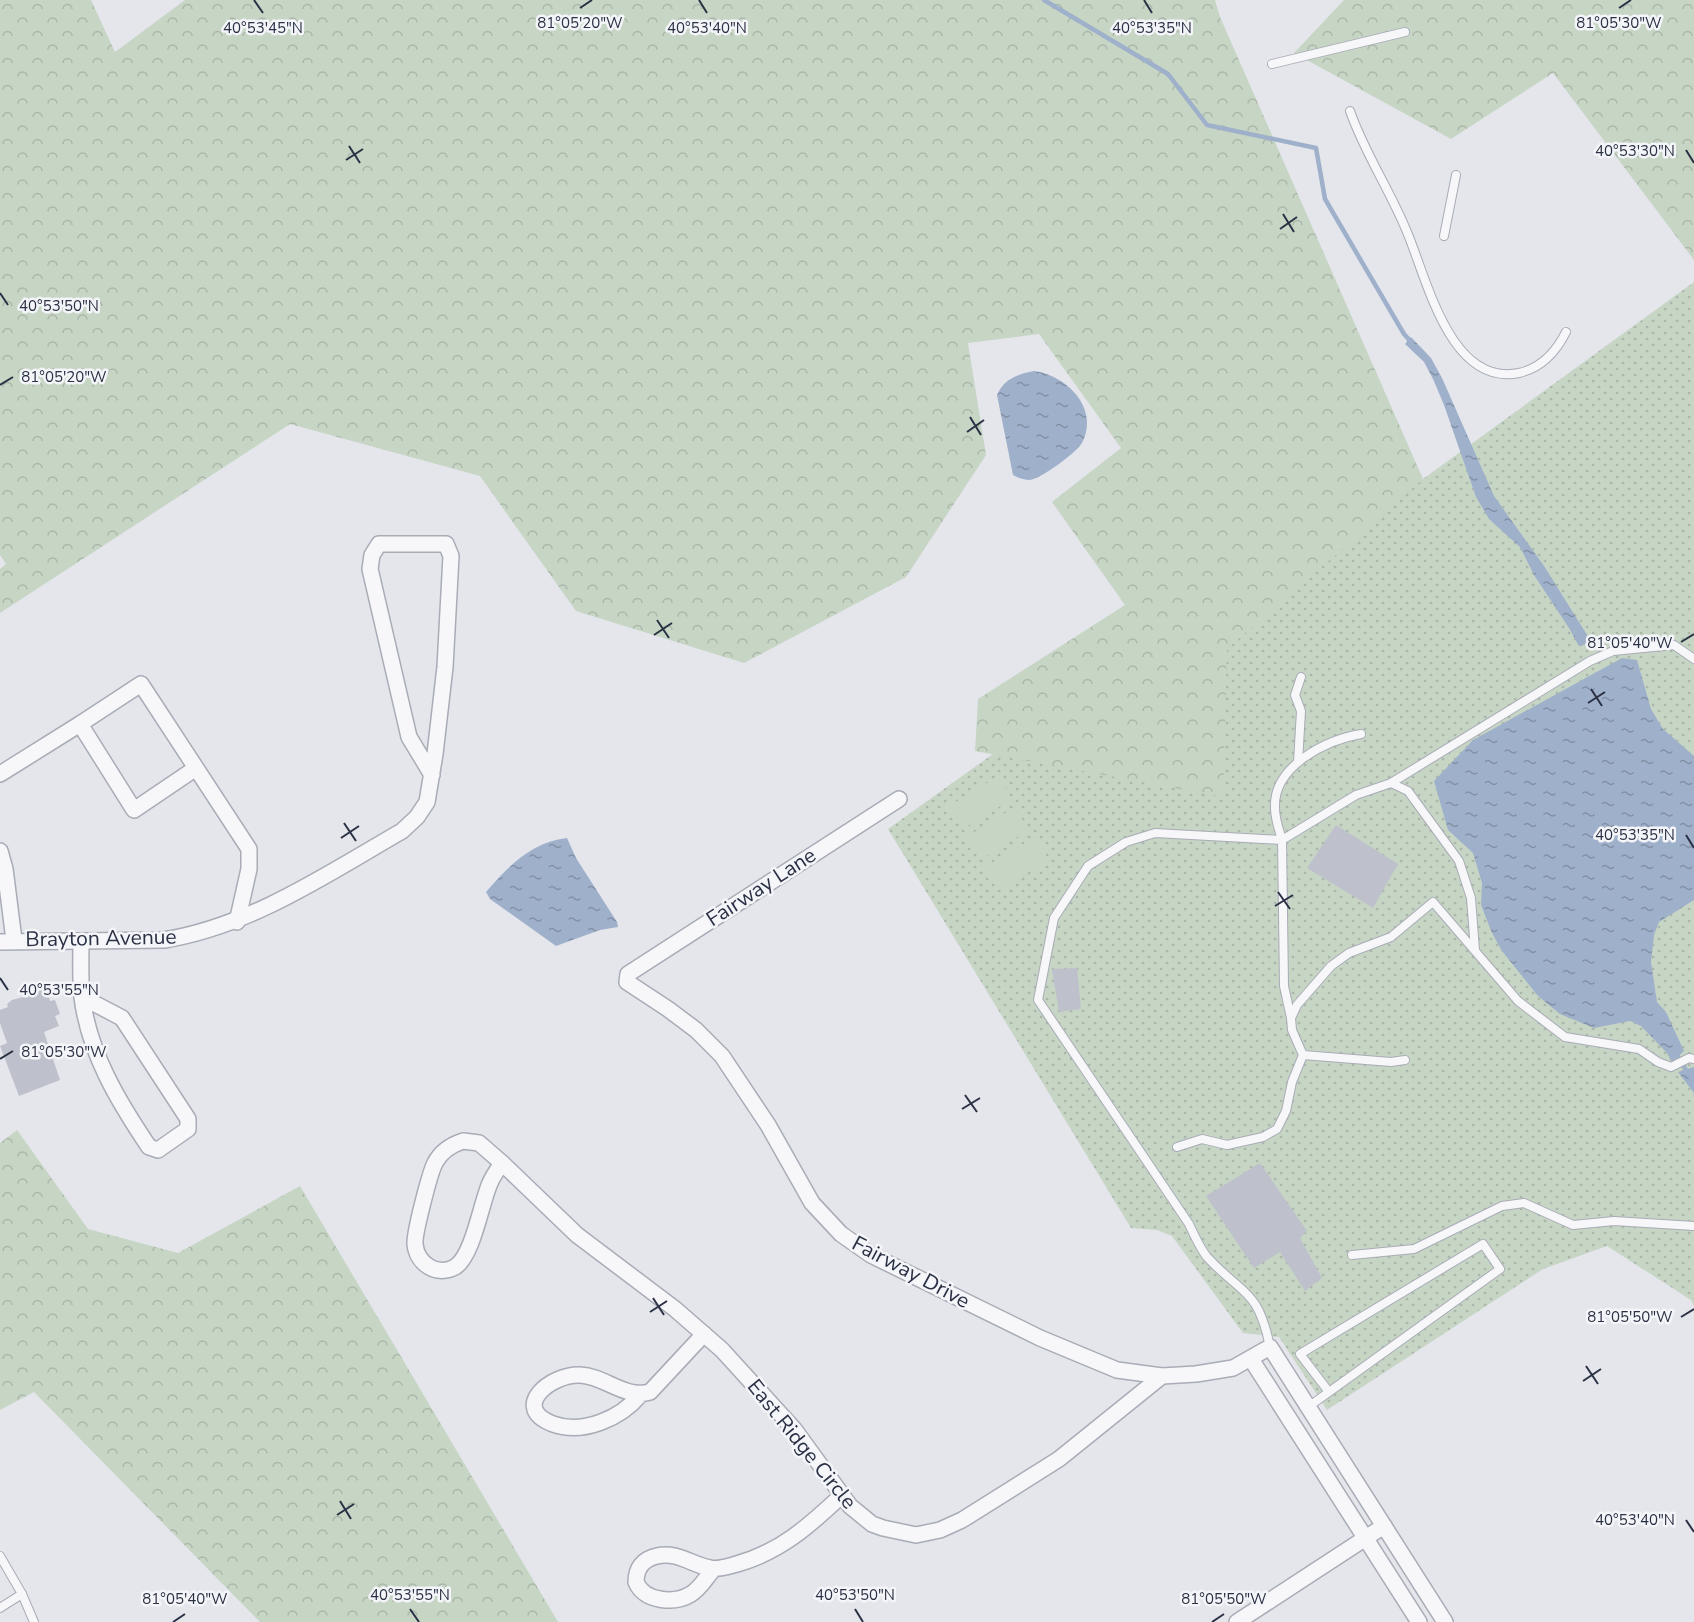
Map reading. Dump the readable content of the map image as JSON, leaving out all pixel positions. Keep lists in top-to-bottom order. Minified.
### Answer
{"streets":{"street":["Fairway Lane","Brayton Avenue","Fairway Drive","East Ridge Circle"]},"crossings":[["Fairway Lane","Fairway Drive"],["Fairway Drive","East Ridge Circle"]],"coordinates":["81°05'20\"W","81°05'30\"W","40°53'45\"N","40°53'40\"N","40°53'35\"N","40°53'30\"N","40°53'50\"N","81°05'40\"W","40°53'55\"N","81°05'50\"W"]}
